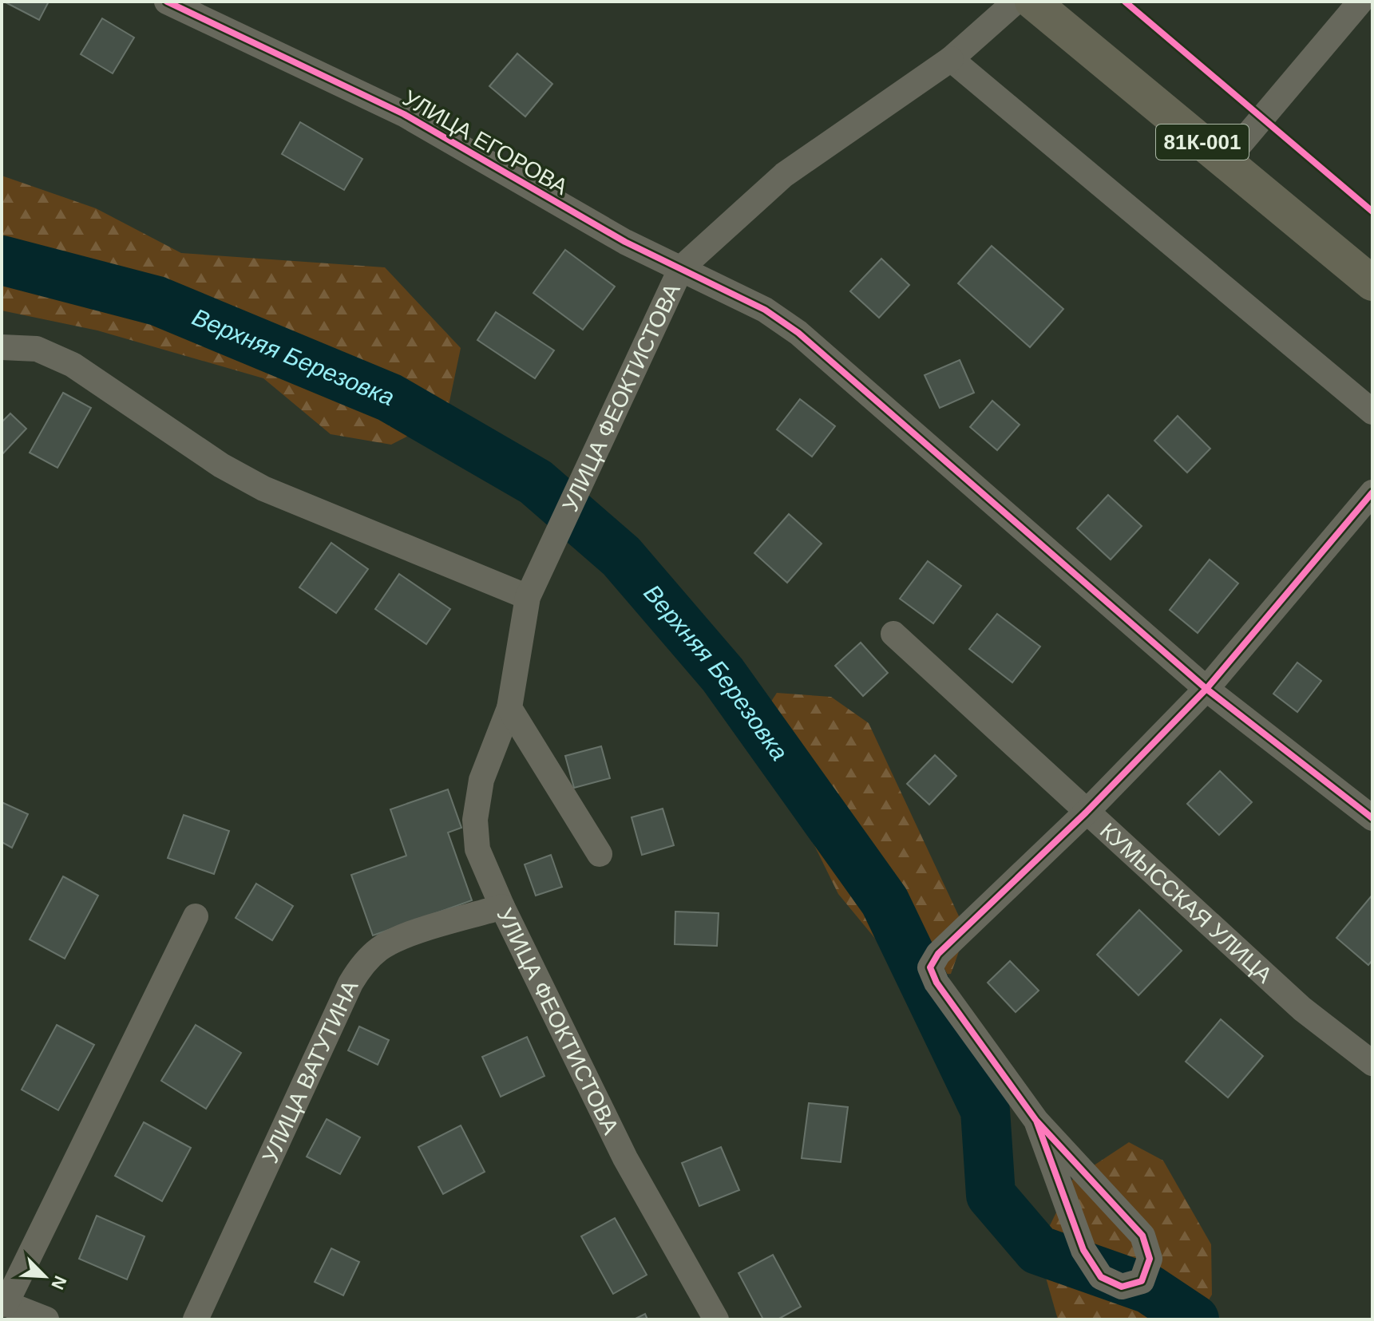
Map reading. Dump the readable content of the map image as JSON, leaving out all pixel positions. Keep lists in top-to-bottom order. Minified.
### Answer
{"streets":{"main road":["81К-001"],"street":["УЛИЦА ЕГОРОВА","УЛИЦА ФЕОКТИСТОВА","КУМЫССКАЯ УЛИЦА","УЛИЦА ВАТУТИНА"]},"crossings":[["УЛИЦА ЕГОРОВА","УЛИЦА ФЕОКТИСТОВА"],["УЛИЦА ФЕОКТИСТОВА","УЛИЦА ВАТУТИНА"]],"water":["Верхняя Березовка"],"north":"bottom right"}
